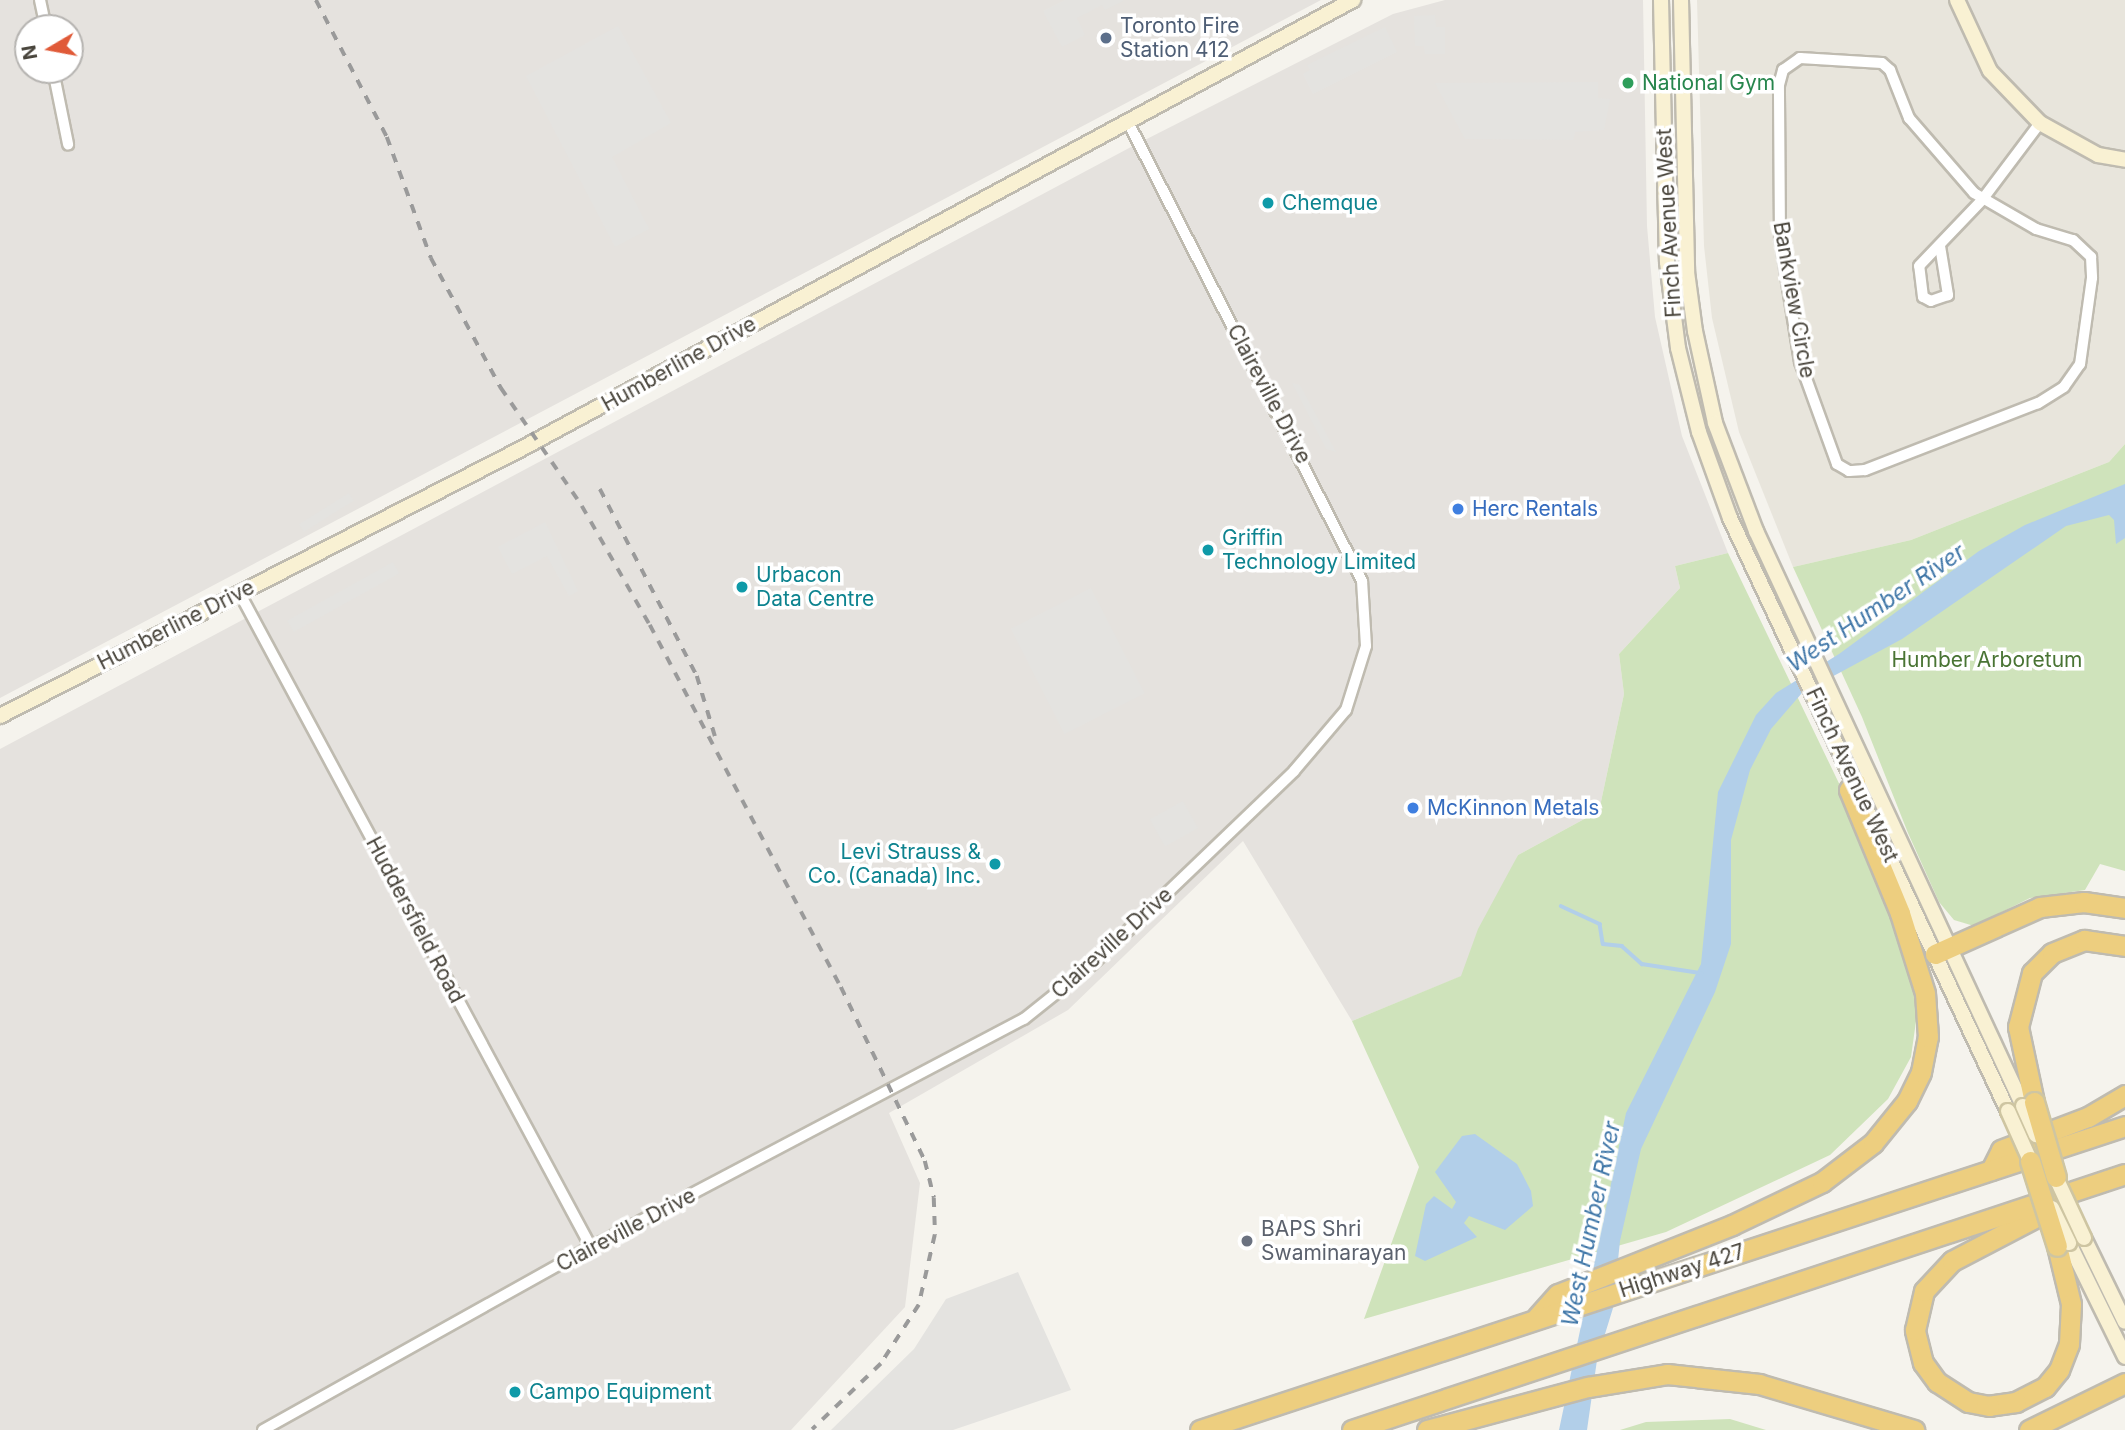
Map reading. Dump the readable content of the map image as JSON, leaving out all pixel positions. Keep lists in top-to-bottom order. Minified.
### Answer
{"streets":{"highway":["Highway 427"],"main road":["Finch Avenue West","Humberline Drive"],"street":["Bankview Circle","Claireville Drive","Huddersfield Road"]},"crossings":[["Humberline Drive","Claireville Drive"],["Humberline Drive","Huddersfield Road"],["Claireville Drive","Huddersfield Road"]],"water":["West Humber River"],"parks":["Humber Arboretum"],"places":["Toronto Fire Station 412","National Gym","Chemque","Herc Rentals","Griffin Technology Limited","Urbacon Data Centre","McKinnon Metals","Levi Strauss & Co. (Canada) Inc.","BAPS Shri Swaminarayan","Campo Equipment"],"north":"left"}
